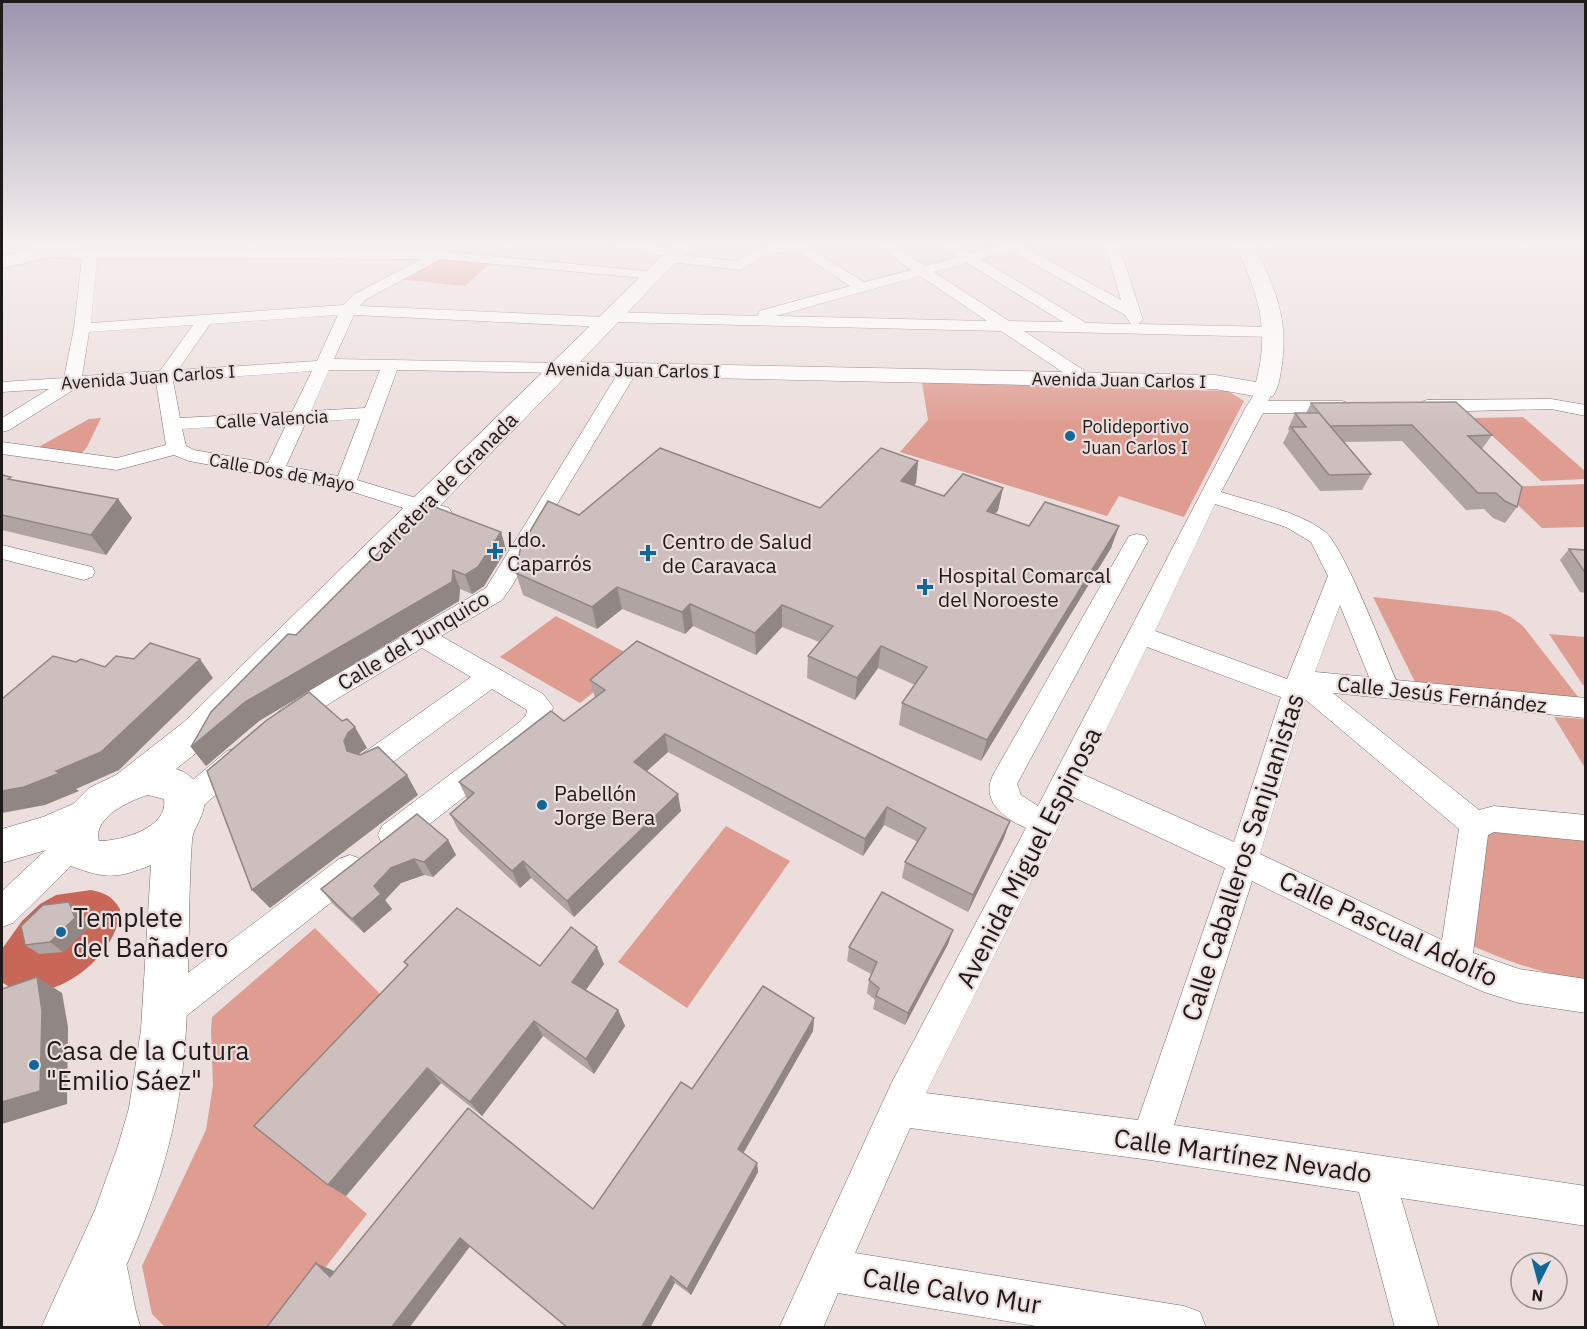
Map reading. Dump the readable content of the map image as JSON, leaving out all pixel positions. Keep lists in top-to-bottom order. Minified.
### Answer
{"streets":{"main road":["Avenida Juan Carlos I","Carretera de Granada"],"street":["Calle Valencia","Calle Dos de Mayo","Calle del Junquico","Calle Jesús Fernández","Avenida Miguel Espinosa","Calle Caballeros Sanjuanistas","Calle Pascual Adolfo","Calle Martínez Nevado","Calle Calvo Mur"]},"crossings":[["Avenida Juan Carlos I","Carretera de Granada"],["Avenida Juan Carlos I","Calle del Junquico"],["Avenida Juan Carlos I","Avenida Miguel Espinosa"],["Calle Dos de Mayo","Carretera de Granada"],["Carretera de Granada","Calle del Junquico"],["Calle Jesús Fernández","Calle Caballeros Sanjuanistas"],["Avenida Miguel Espinosa","Calle Pascual Adolfo"],["Avenida Miguel Espinosa","Calle Martínez Nevado"],["Avenida Miguel Espinosa","Calle Calvo Mur"],["Calle Caballeros Sanjuanistas","Calle Pascual Adolfo"],["Calle Caballeros Sanjuanistas","Calle Martínez Nevado"]],"places":{"other":["Polideportivo Juan Carlos I","Pabellón Jorge Bera","Templete del Bañadero","Casa de la Cutura \"Emilio Sáez\""],"health":["Ldo. Caparrós","Centro de Salud de Caravaca","Hospital Comarcal del Noroeste"]},"north":"bottom"}
